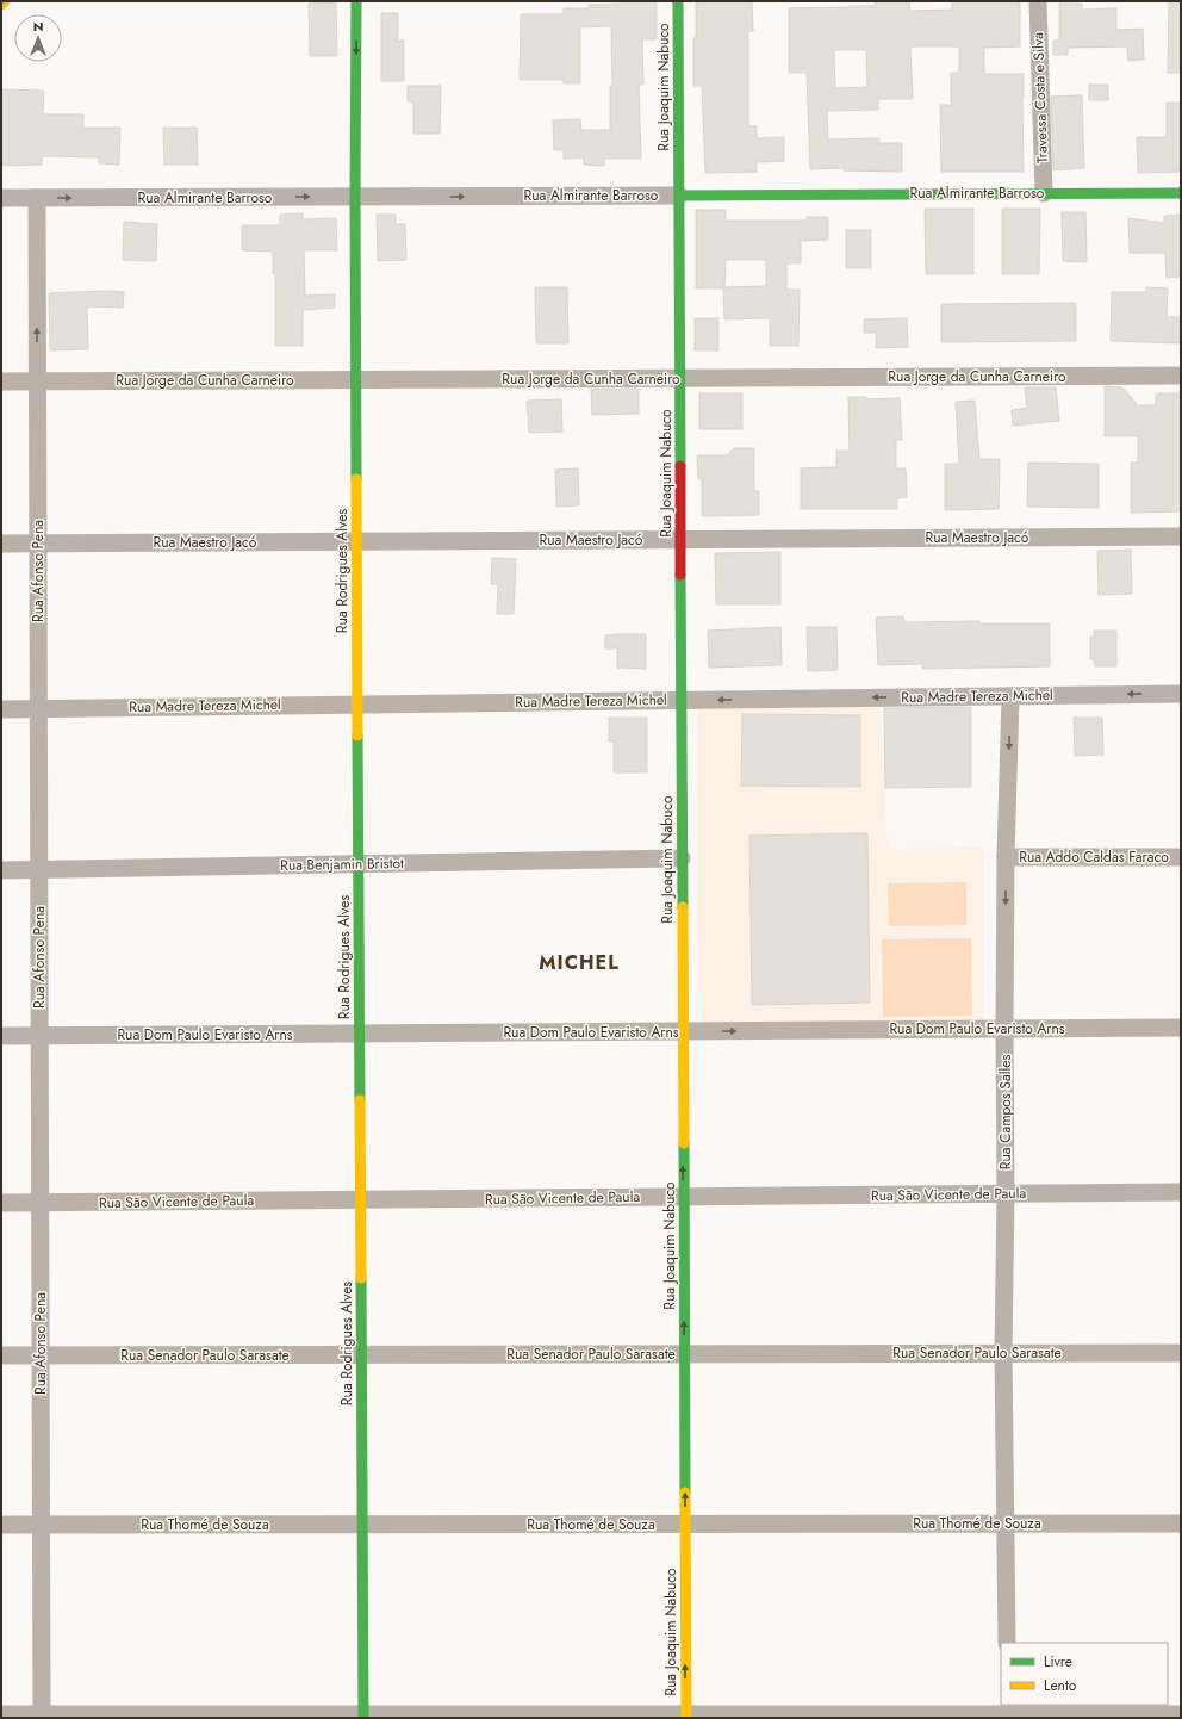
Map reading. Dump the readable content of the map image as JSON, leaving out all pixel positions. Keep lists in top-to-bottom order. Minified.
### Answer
{"streets":{"main road":["Rua Joaquim Nabuco","Rua Almirante Barroso","Rua Rodrigues Alves"],"street":["Travessa Costa e Silva","Rua Jorge da Cunha Carneiro","Rua Maestro Jacó","Rua Afonso Pena","Rua Madre Tereza Michel","Rua Addo Caldas Faraco","Rua Benjamin Bristot","Rua Dom Paulo Evaristo Arns","Rua Campos Salles","Rua São Vicente de Paula","Rua Senador Paulo Sarasate","Rua Thomé de Souza"]},"crossings":[["Rua Joaquim Nabuco","Rua Almirante Barroso"],["Rua Joaquim Nabuco","Rua Jorge da Cunha Carneiro"],["Rua Joaquim Nabuco","Rua Maestro Jacó"],["Rua Joaquim Nabuco","Rua Madre Tereza Michel"],["Rua Joaquim Nabuco","Rua Benjamin Bristot"],["Rua Joaquim Nabuco","Rua Dom Paulo Evaristo Arns"],["Rua Joaquim Nabuco","Rua São Vicente de Paula"],["Rua Joaquim Nabuco","Rua Senador Paulo Sarasate"],["Rua Joaquim Nabuco","Rua Thomé de Souza"],["Travessa Costa e Silva","Rua Almirante Barroso"],["Rua Almirante Barroso","Rua Afonso Pena"],["Rua Almirante Barroso","Rua Rodrigues Alves"],["Rua Jorge da Cunha Carneiro","Rua Afonso Pena"],["Rua Jorge da Cunha Carneiro","Rua Rodrigues Alves"],["Rua Maestro Jacó","Rua Afonso Pena"],["Rua Maestro Jacó","Rua Rodrigues Alves"],["Rua Afonso Pena","Rua Madre Tereza Michel"],["Rua Afonso Pena","Rua Benjamin Bristot"],["Rua Afonso Pena","Rua Dom Paulo Evaristo Arns"],["Rua Afonso Pena","Rua São Vicente de Paula"],["Rua Afonso Pena","Rua Senador Paulo Sarasate"],["Rua Afonso Pena","Rua Thomé de Souza"],["Rua Rodrigues Alves","Rua Madre Tereza Michel"],["Rua Rodrigues Alves","Rua Benjamin Bristot"],["Rua Rodrigues Alves","Rua Dom Paulo Evaristo Arns"],["Rua Rodrigues Alves","Rua São Vicente de Paula"],["Rua Rodrigues Alves","Rua Senador Paulo Sarasate"],["Rua Rodrigues Alves","Rua Thomé de Souza"],["Rua Madre Tereza Michel","Rua Campos Salles"],["Rua Addo Caldas Faraco","Rua Campos Salles"],["Rua Dom Paulo Evaristo Arns","Rua Campos Salles"],["Rua Campos Salles","Rua São Vicente de Paula"],["Rua Campos Salles","Rua Senador Paulo Sarasate"],["Rua Campos Salles","Rua Thomé de Souza"]],"one_way":["Rua Joaquim Nabuco","Rua Almirante Barroso","Rua Madre Tereza Michel","Rua Campos Salles"],"districts":["MICHEL"],"legend":["Livre","Lento"],"north":"top"}
